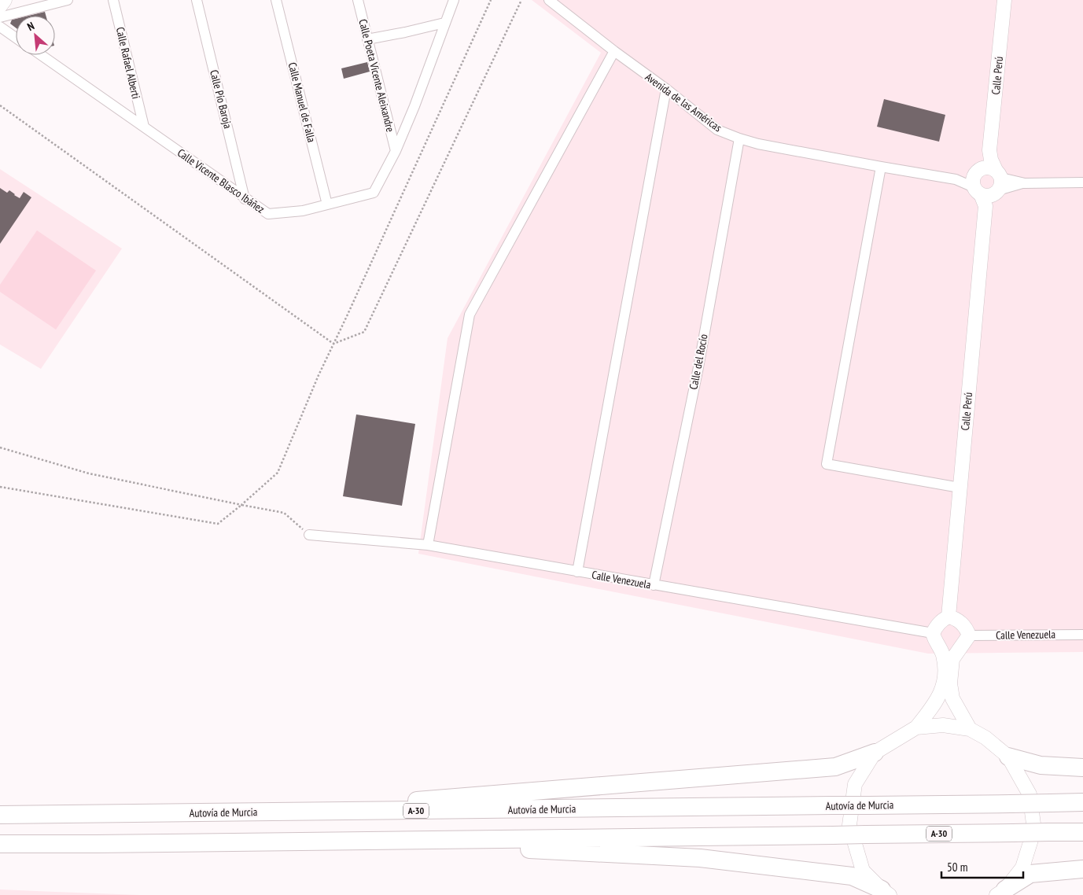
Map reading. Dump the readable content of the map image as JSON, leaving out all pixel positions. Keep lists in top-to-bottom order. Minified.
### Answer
{"streets":{"highway":["Autovía de Murcia","A-30"],"street":["Calle Rafael Alberti","Calle Poeta Vicente Aleixandre","Calle Perú","Calle Pío Baroja","Calle Manuel de Falla","Avenida de las Américas","Calle Vicente Blasco Ibáñez","Calle del Rocío","Calle Venezuela"]},"crossings":[["Calle Rafael Alberti","Calle Vicente Blasco Ibáñez"],["Calle Poeta Vicente Aleixandre","Calle Vicente Blasco Ibáñez"],["Calle Perú","Avenida de las Américas"],["Calle Pío Baroja","Calle Vicente Blasco Ibáñez"],["Calle Manuel de Falla","Calle Vicente Blasco Ibáñez"],["Avenida de las Américas","Calle del Rocío"],["Calle del Rocío","Calle Venezuela"]],"scale_bar":"50 m","north":"top left"}
